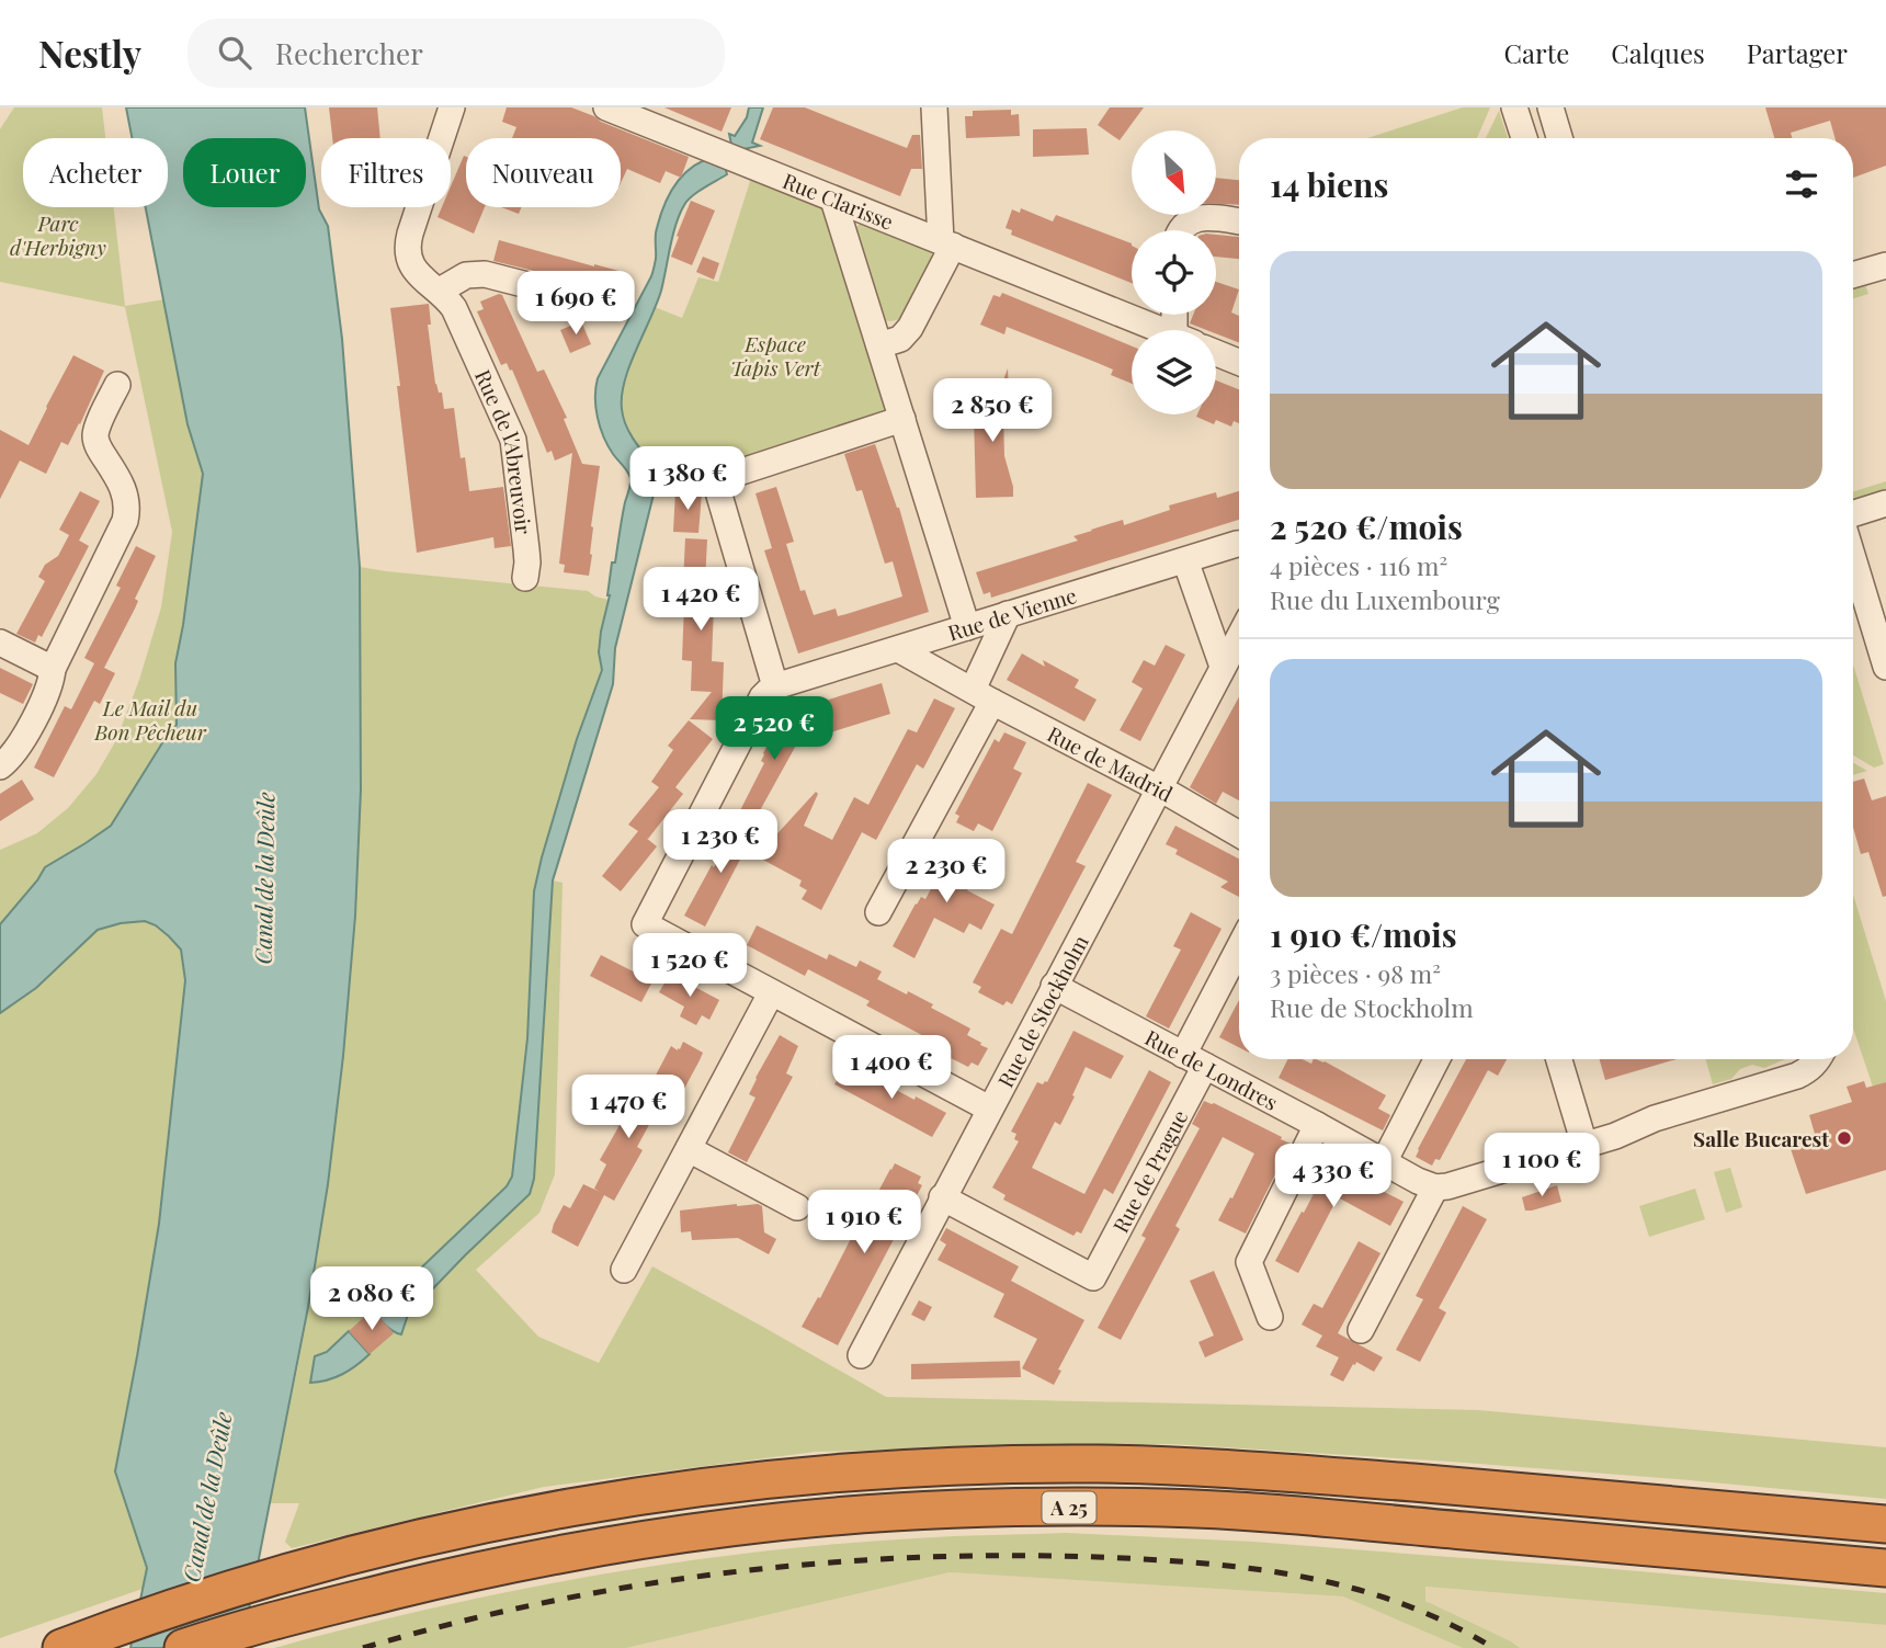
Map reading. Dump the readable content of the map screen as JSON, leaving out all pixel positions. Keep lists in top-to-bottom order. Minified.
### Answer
{"streets":{"highway":["A 25"],"street":["Rue Clarisse","Rue de l'Abreuvoir","Rue de Vienne","Rue de Madrid","Rue de Stockholm","Rue de Londres","Rue de Prague"]},"crossings":[["Rue de Vienne","Rue de Madrid"],["Rue de Madrid","Rue de Stockholm"],["Rue de Stockholm","Rue de Londres"],["Rue de Stockholm","Rue de Prague"],["Rue de Londres","Rue de Prague"]],"water":["Canal de la Deûle"],"parks":["Parc d'Herbigny","Espace Tapis Vert","Le Mail du Bon Pêcheur"],"places":["Salle Bucarest"],"north":"bottom right","page":{"header":"Nestly","search":"Rechercher","nav":["Carte","Calques","Partager"],"chip":["Acheter","Louer","Filtres","Nouveau"],"heading":"14 biens","list":[{"name":"2 520 €/mois","note":"4 pièces · 116 m² · Rue du Luxembourg"},{"name":"1 910 €/mois","note":"3 pièces · 98 m² · Rue de Stockholm"}],"price":["1 690 €","2 850 €","1 380 €","1 420 €","2 520 €","1 230 €","2 230 €","1 520 €","1 400 €","1 470 €","1 100 €","4 330 €","1 910 €","2 080 €"]}}
